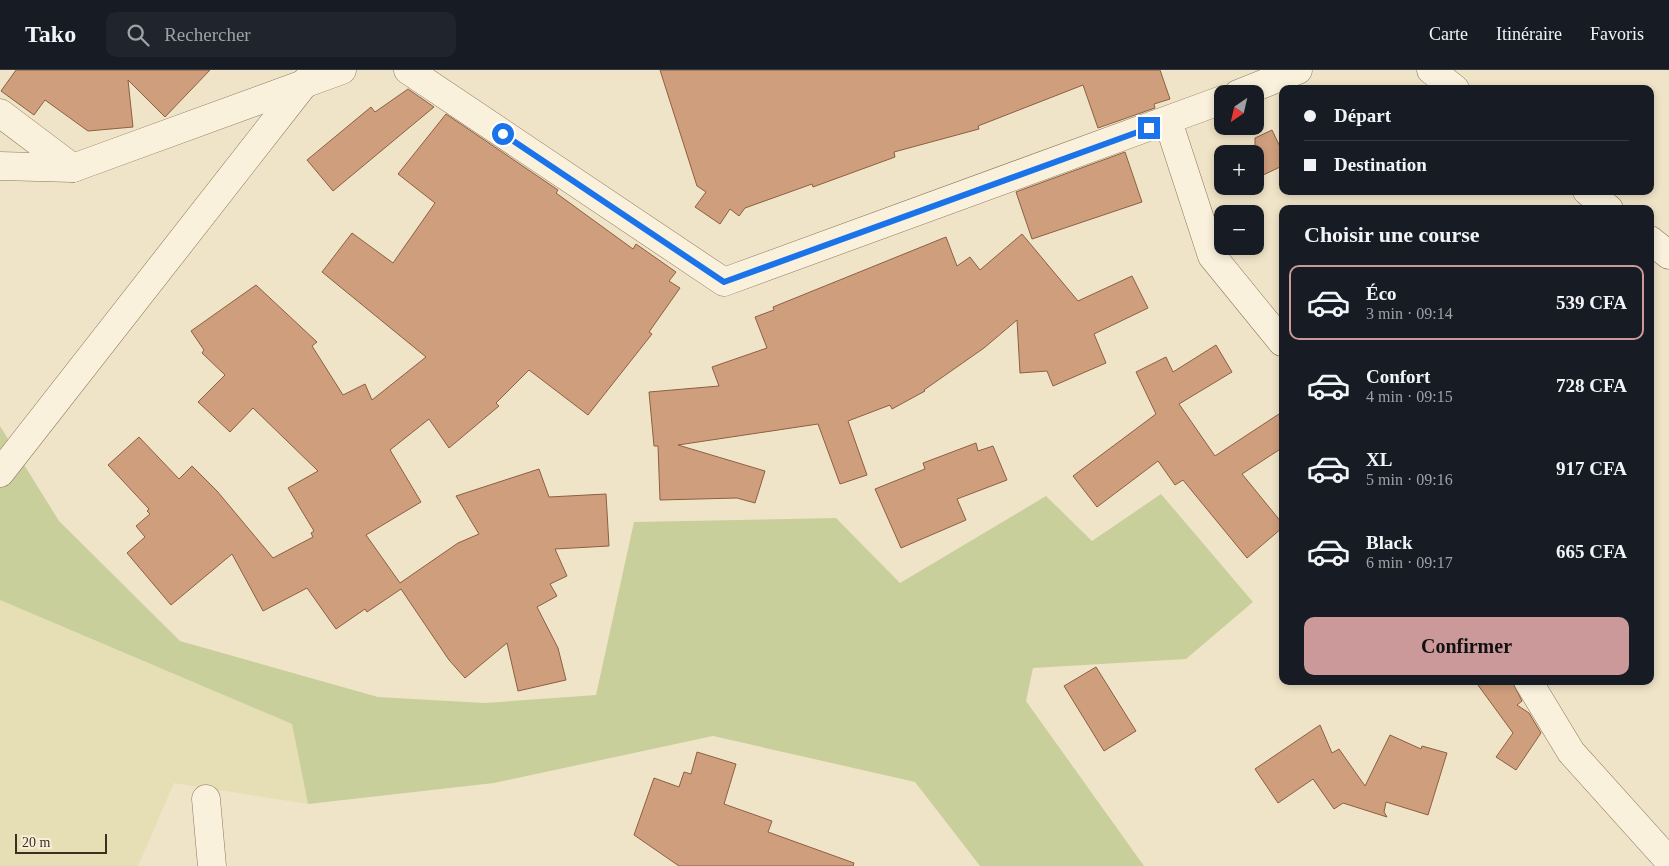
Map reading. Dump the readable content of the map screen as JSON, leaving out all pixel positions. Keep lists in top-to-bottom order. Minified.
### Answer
{"scale_bar":"20 m","north":"bottom left","page":{"header":"Tako","search":"Rechercher","nav":["Carte","Itinéraire","Favoris"],"map_buttons":["+","−"],"banner":["Départ","Destination"],"heading":"Choisir une course","list":[{"name":"Éco","note":"3 min · 09:14","value":"539 CFA"},{"name":"Confort","note":"4 min · 09:15","value":"728 CFA"},{"name":"XL","note":"5 min · 09:16","value":"917 CFA"},{"name":"Black","note":"6 min · 09:17","value":"665 CFA"}],"buttons":"Confirmer","scale":"20 m"}}
